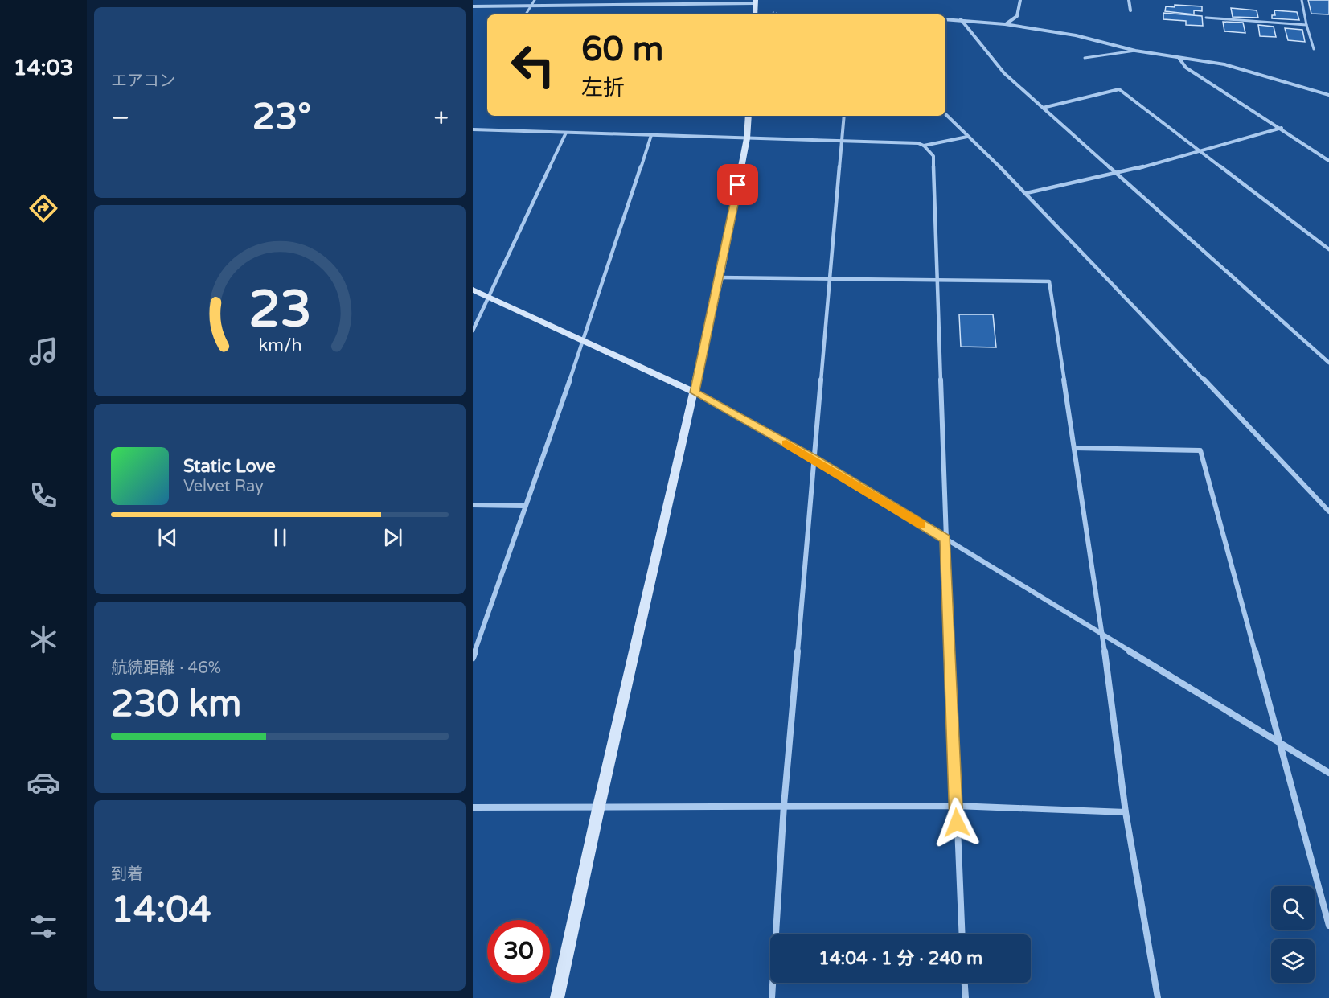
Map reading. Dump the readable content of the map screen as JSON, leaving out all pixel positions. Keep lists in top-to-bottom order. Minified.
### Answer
{"page":{"tabs":"14:03","tile":["エアコン",["航続距離 · 46%","230 km"],["到着","14:04"]],"turn":["60 m","左折"],"heat":["−","23°","+"],"song":["Static Love","Velvet Ray"],"limit":"30","trip":"14:04 · 1 分 · 240 m","gauge":["23","km/h"]}}
